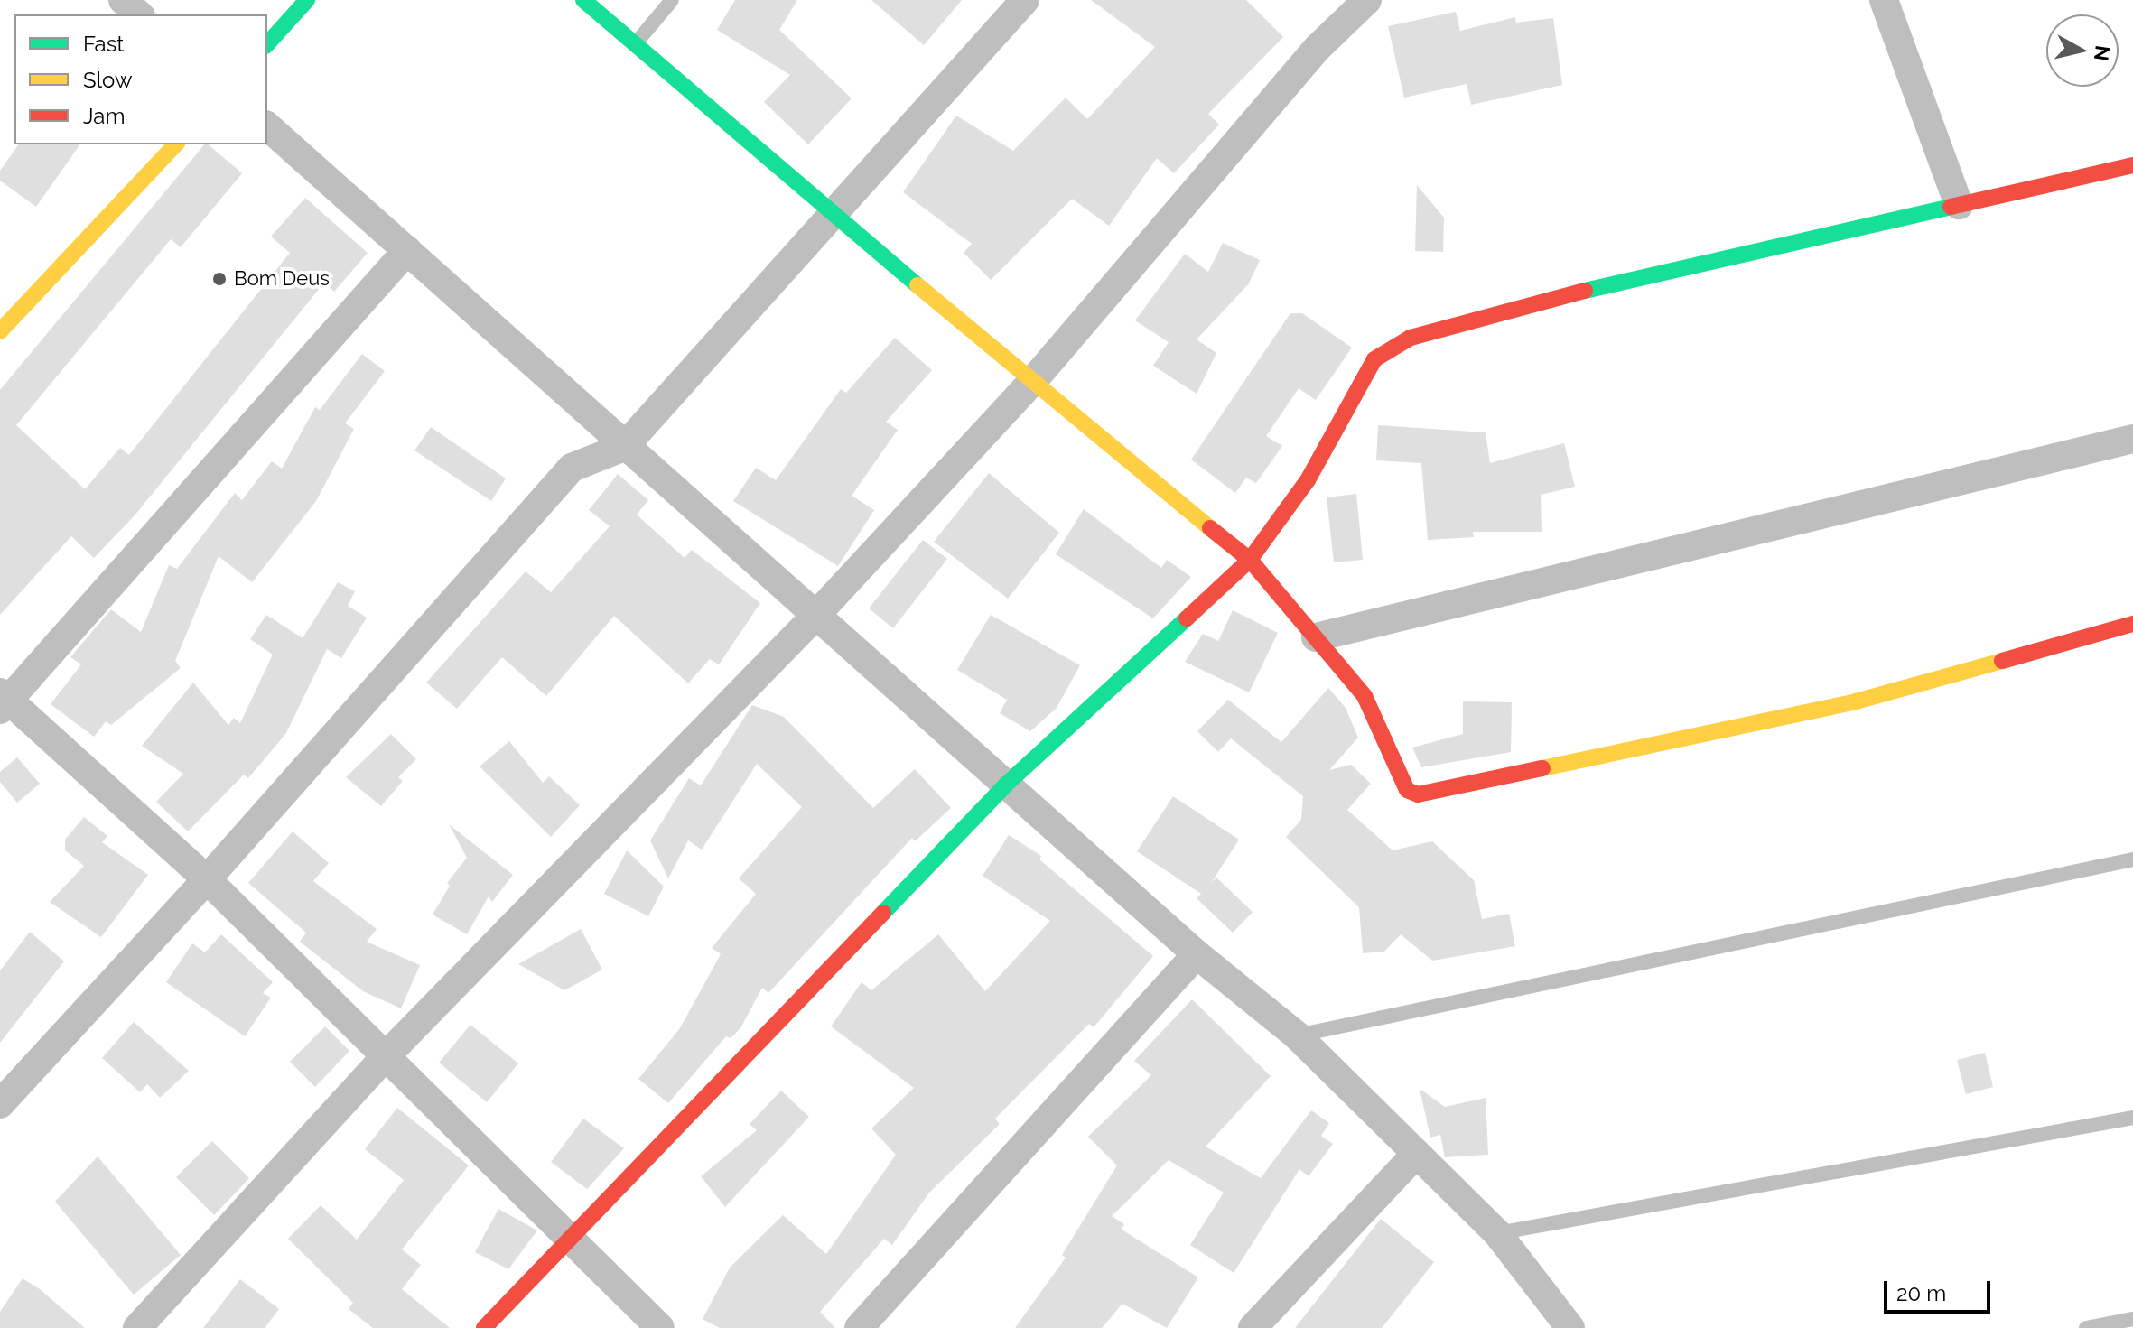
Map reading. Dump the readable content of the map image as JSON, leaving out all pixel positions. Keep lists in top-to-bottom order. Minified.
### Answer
{"places":["Bom Deus"],"legend":["Fast","Slow","Jam"],"scale_bar":"20 m","north":"right"}
